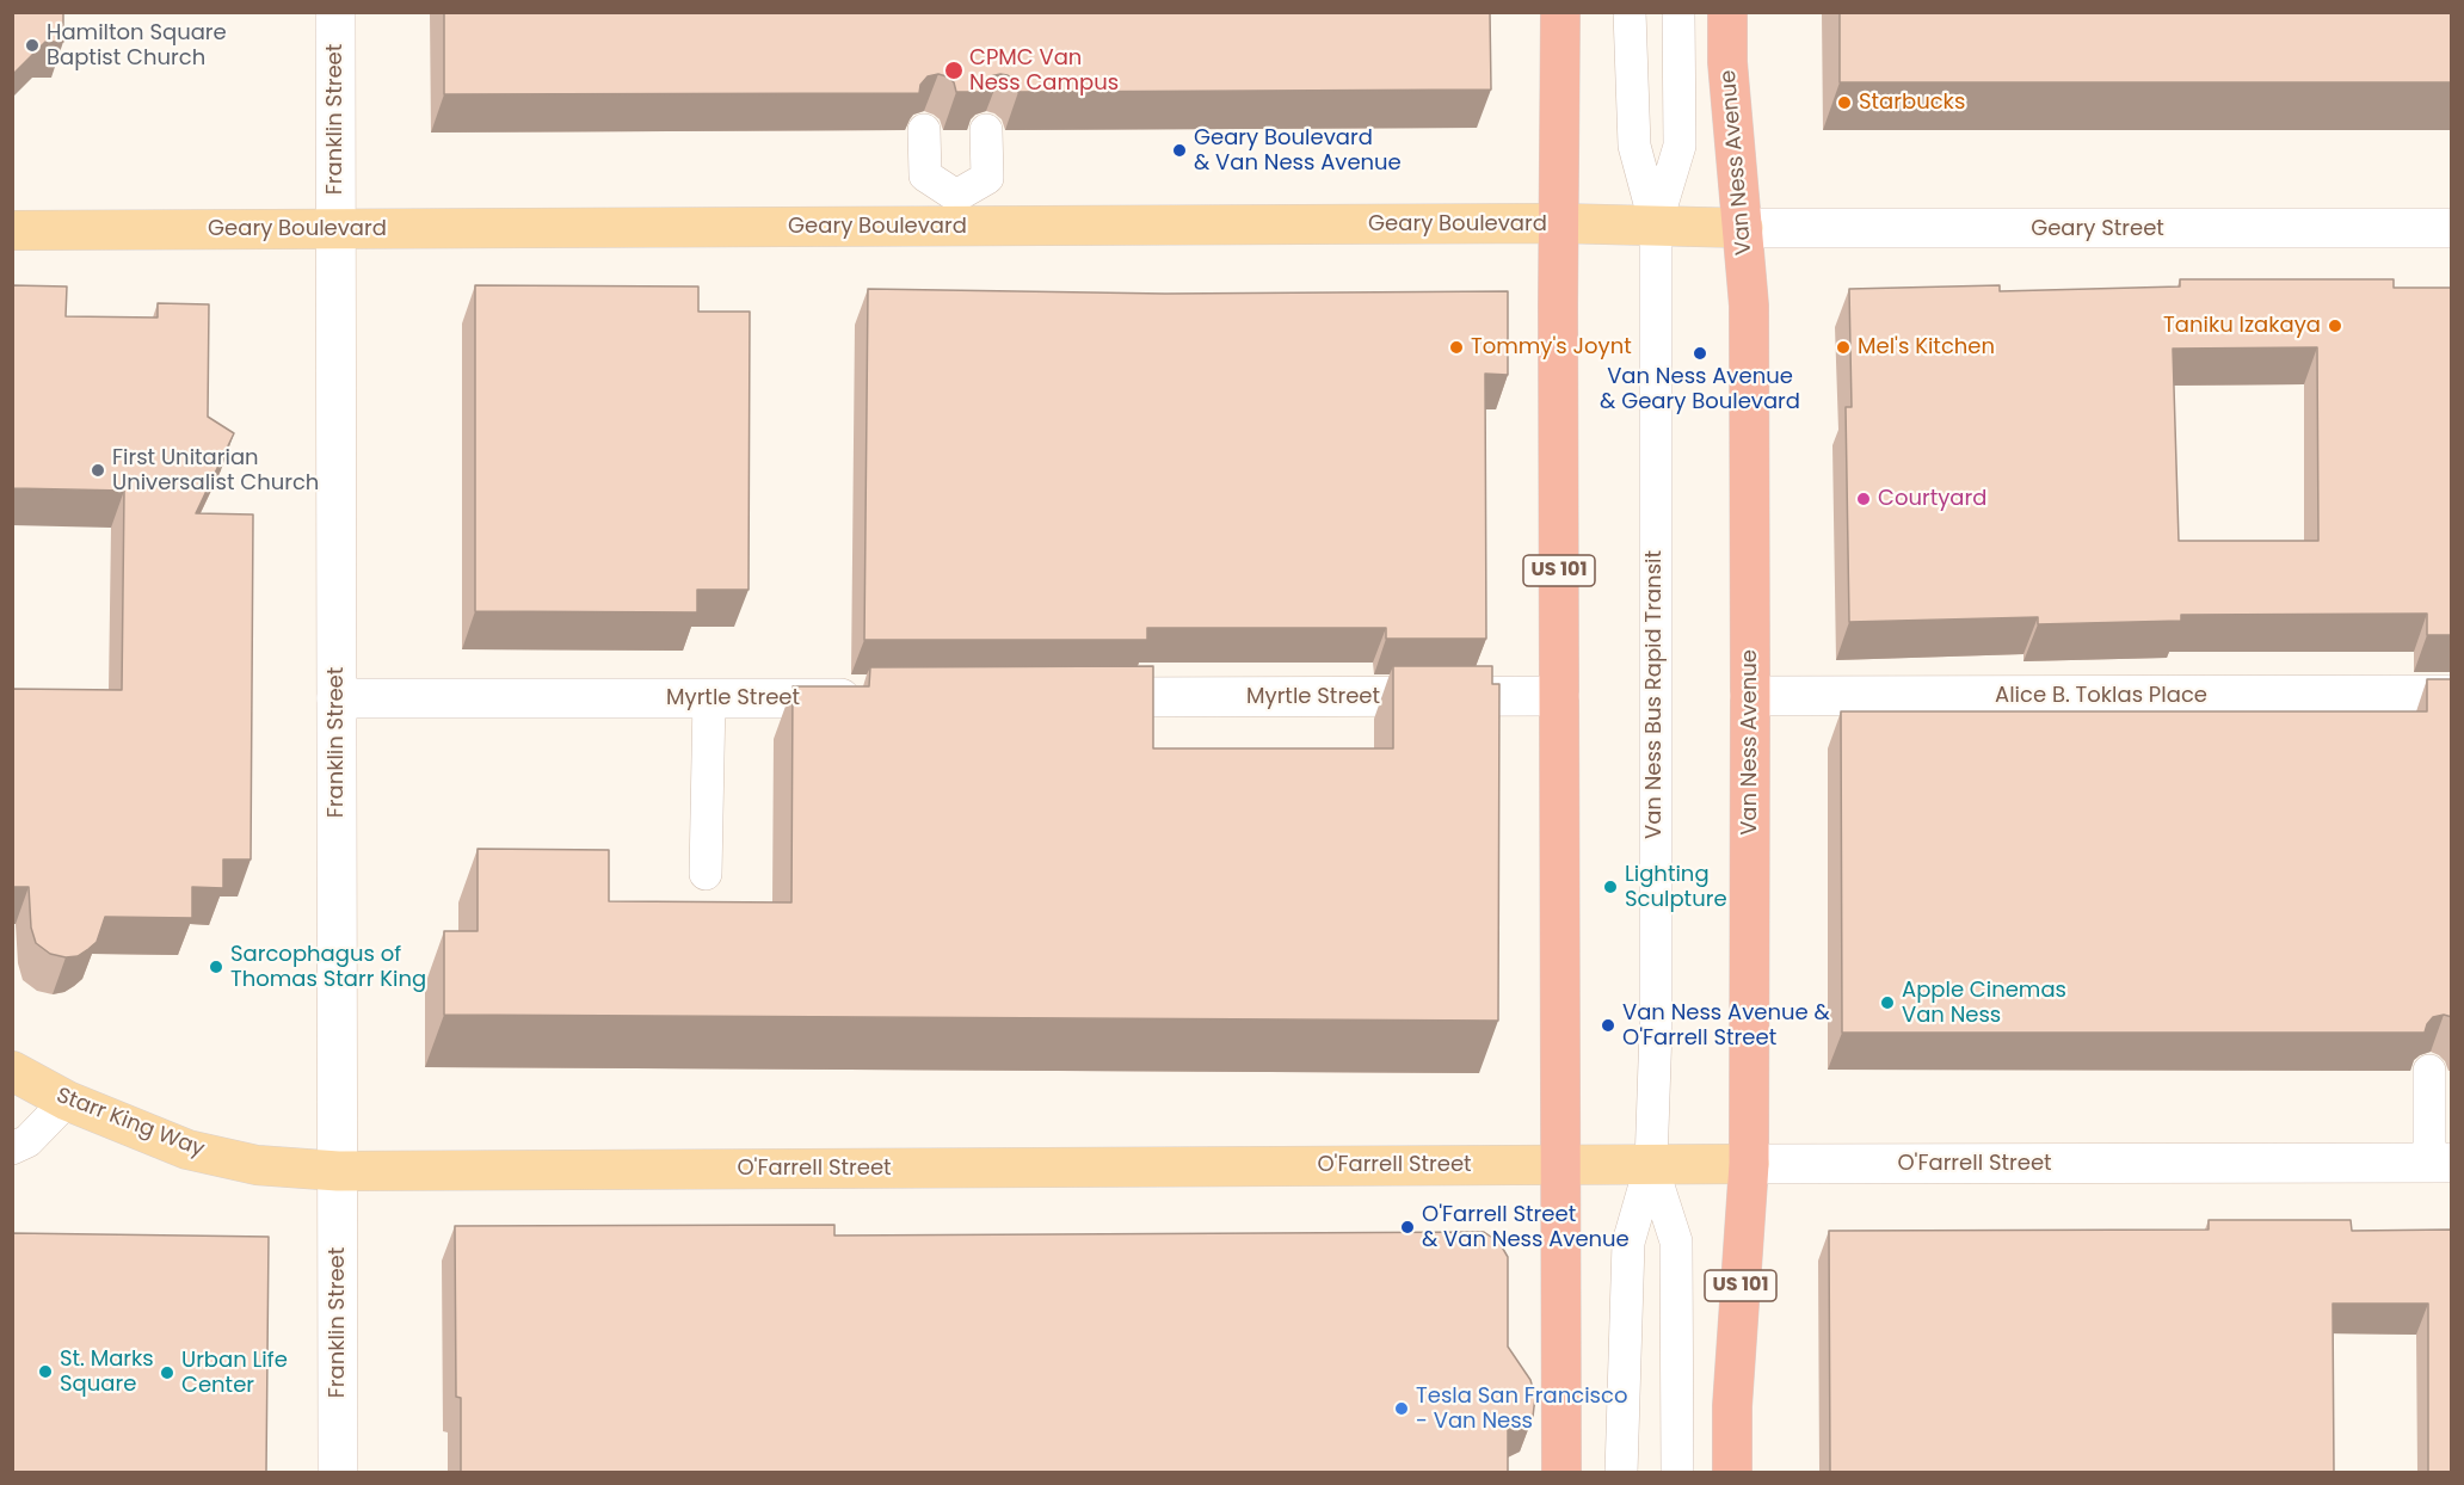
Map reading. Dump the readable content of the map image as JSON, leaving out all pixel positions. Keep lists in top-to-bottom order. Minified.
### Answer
{"streets":{"highway":["Van Ness Avenue","US 101"],"main road":["Franklin Street","Geary Boulevard","Geary Street","Alice B. Toklas Place","Myrtle Street","Starr King Way","O'Farrell Street"],"lane":["Van Ness Bus Rapid Transit"]},"crossings":[["Franklin Street","Geary Boulevard"],["Franklin Street","Myrtle Street"],["Franklin Street","Starr King Way"],["Franklin Street","O'Farrell Street"],["Van Ness Avenue","Geary Boulevard"],["Van Ness Avenue","Geary Street"],["Van Ness Avenue","Alice B. Toklas Place"],["Van Ness Avenue","O'Farrell Street"],["Geary Boulevard","Geary Street"],["Geary Boulevard","US 101"],["Geary Boulevard","Van Ness Bus Rapid Transit"],["US 101","Myrtle Street"],["US 101","O'Farrell Street"],["Van Ness Bus Rapid Transit","O'Farrell Street"],["Starr King Way","O'Farrell Street"]],"places":["Hamilton Square Baptist Church","CPMC Van Ness Campus","Starbucks","Geary Boulevard & Van Ness Avenue","Taniku Izakaya","Tommy's Joynt","Mel's Kitchen","Van Ness Avenue & Geary Boulevard","First Unitarian Universalist Church","Courtyard","Lighting Sculpture","Sarcophagus of Thomas Starr King","Apple Cinemas Van Ness","Van Ness Avenue & O'Farrell Street","O'Farrell Street & Van Ness Avenue","St. Marks Square","Urban Life Center","Tesla San Francisco - Van Ness"]}
